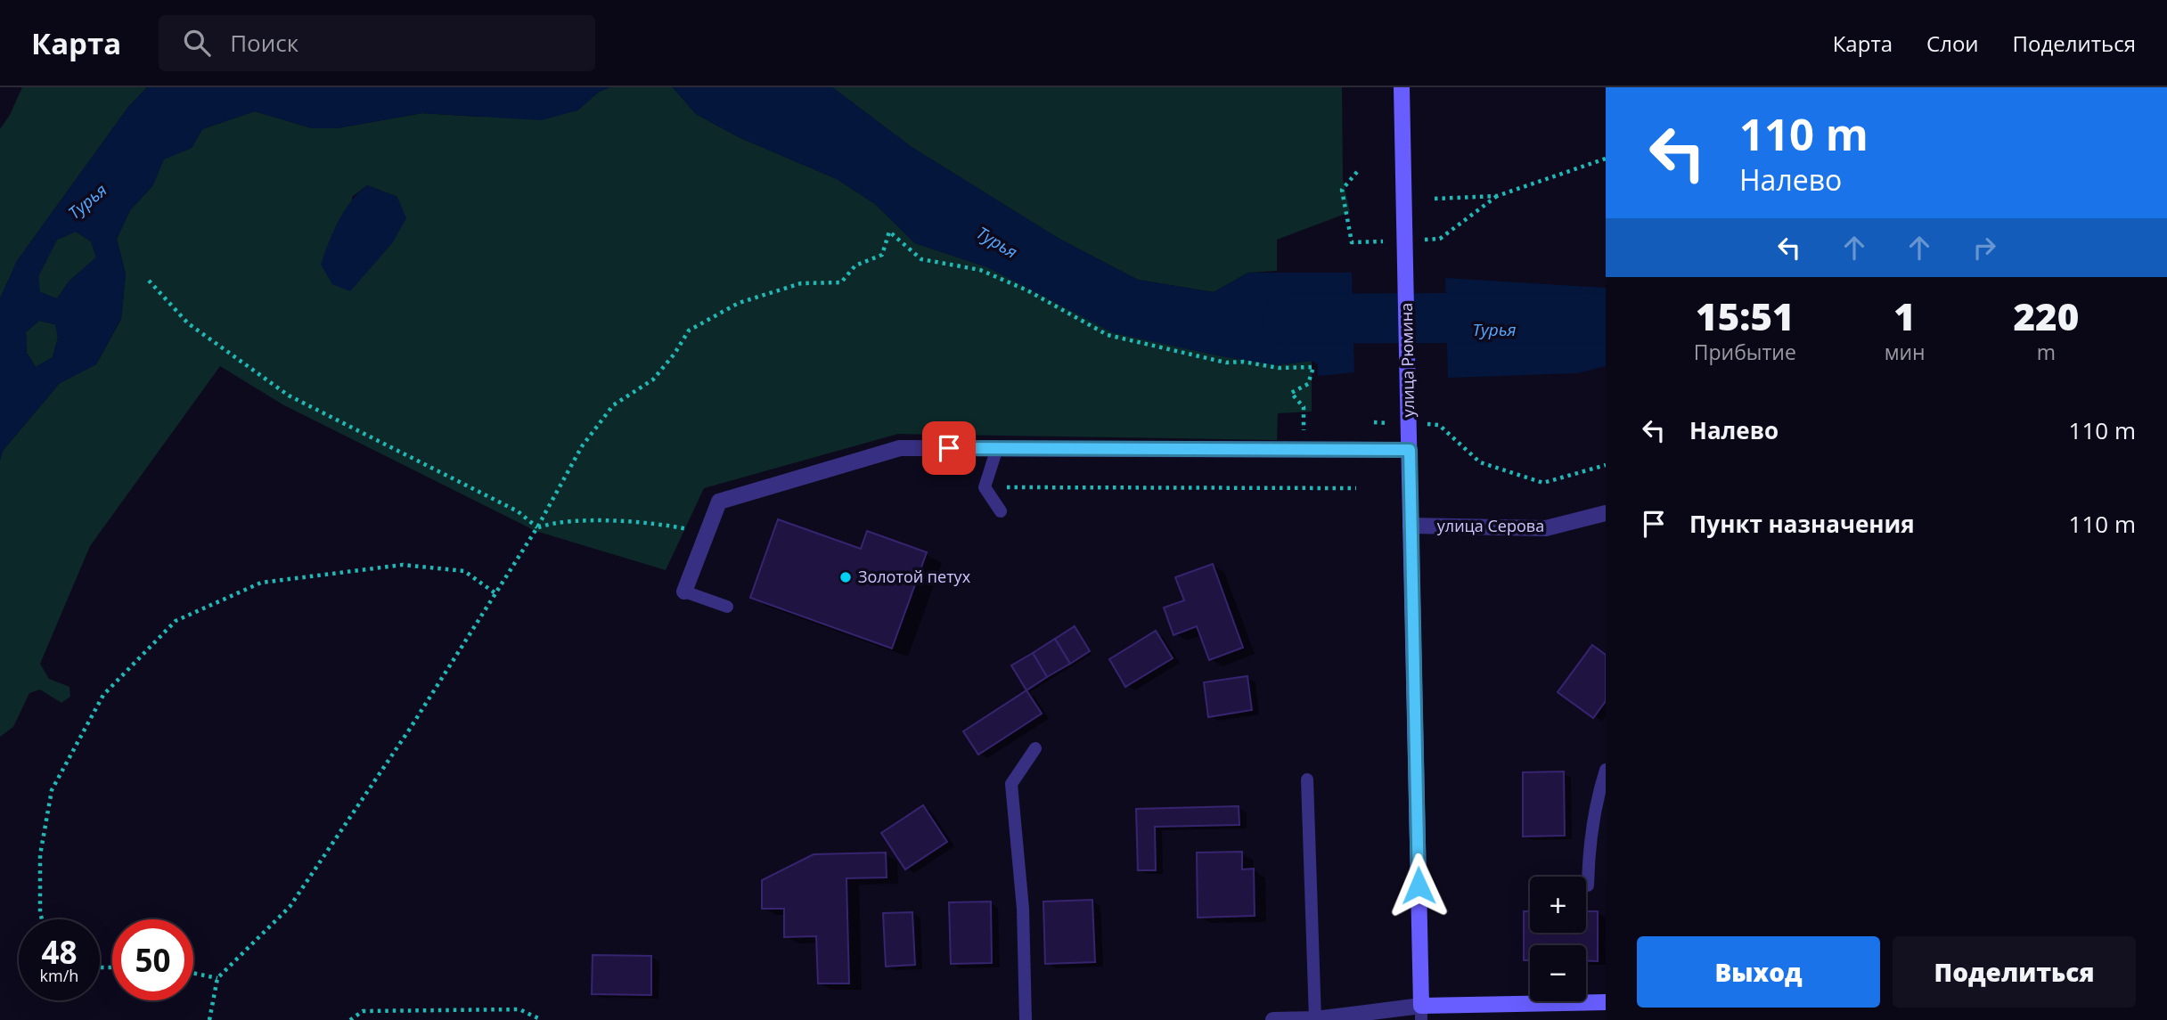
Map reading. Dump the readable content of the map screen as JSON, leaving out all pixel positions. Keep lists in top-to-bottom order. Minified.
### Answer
{"streets":{"main road":["улица Рюмина"],"street":["улица Серова"]},"crossings":[["улица Рюмина","улица Серова"]],"water":["Турья"],"places":["Золотой петух"],"page":{"header":"Карта","search":"Поиск","nav":["Карта","Слои","Поделиться"],"turn":["110 m","Налево"],"eta":["15:51","Прибытие","1","мин","220","m"],"list":[{"name":"Налево","value":"110 m"},{"name":"Пункт назначения","value":"110 m"}],"map_buttons":["+","−"],"speed":"48 km/h","limit":"50","buttons":["Выход","Поделиться"]}}
